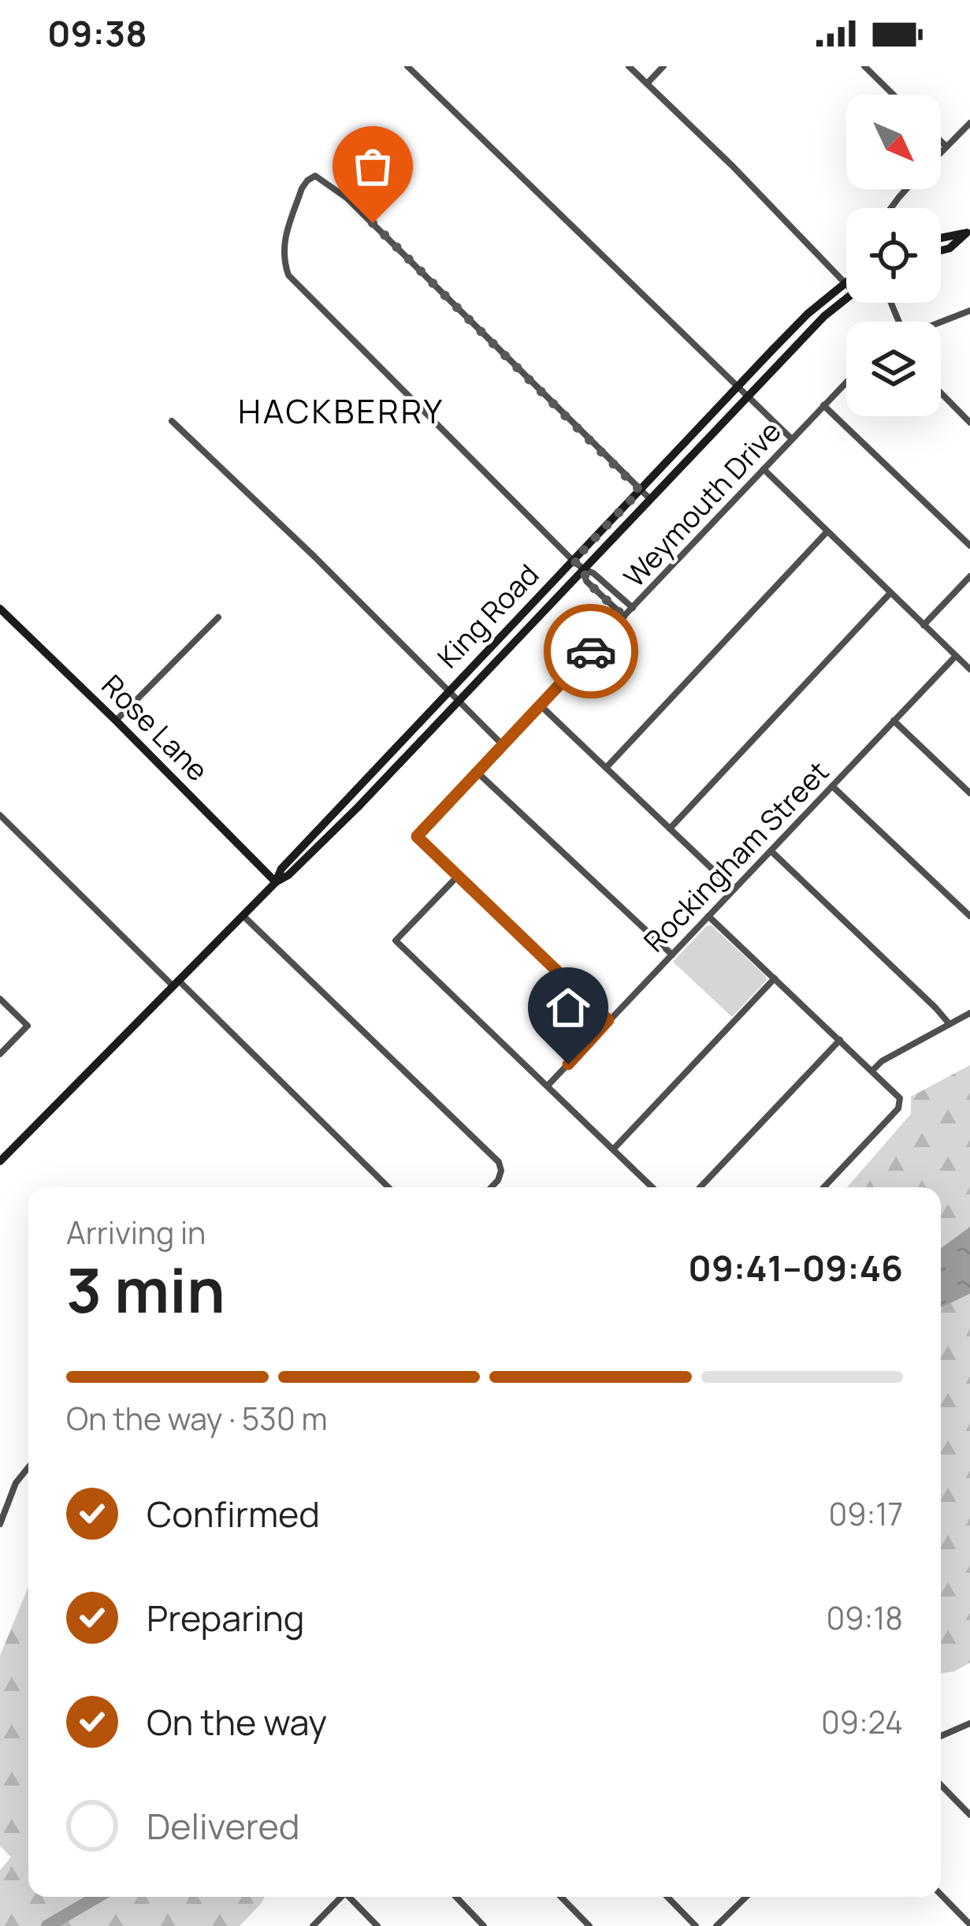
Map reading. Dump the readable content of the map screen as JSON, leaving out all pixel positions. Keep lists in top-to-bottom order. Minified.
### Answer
{"streets":{"street":["Weymouth Drive","King Road","Rose Lane","Rockingham Street"]},"crossings":[["King Road","Rose Lane"]],"districts":["HACKBERRY"],"north":"bottom right","page":{"status":"09:38","heading":["3 min","Arriving in","09:41–09:46"],"bar":"On the way · 530 m","list":[["Confirmed","09:17"],["Preparing","09:18"],["On the way","09:24"],"Delivered"]}}
